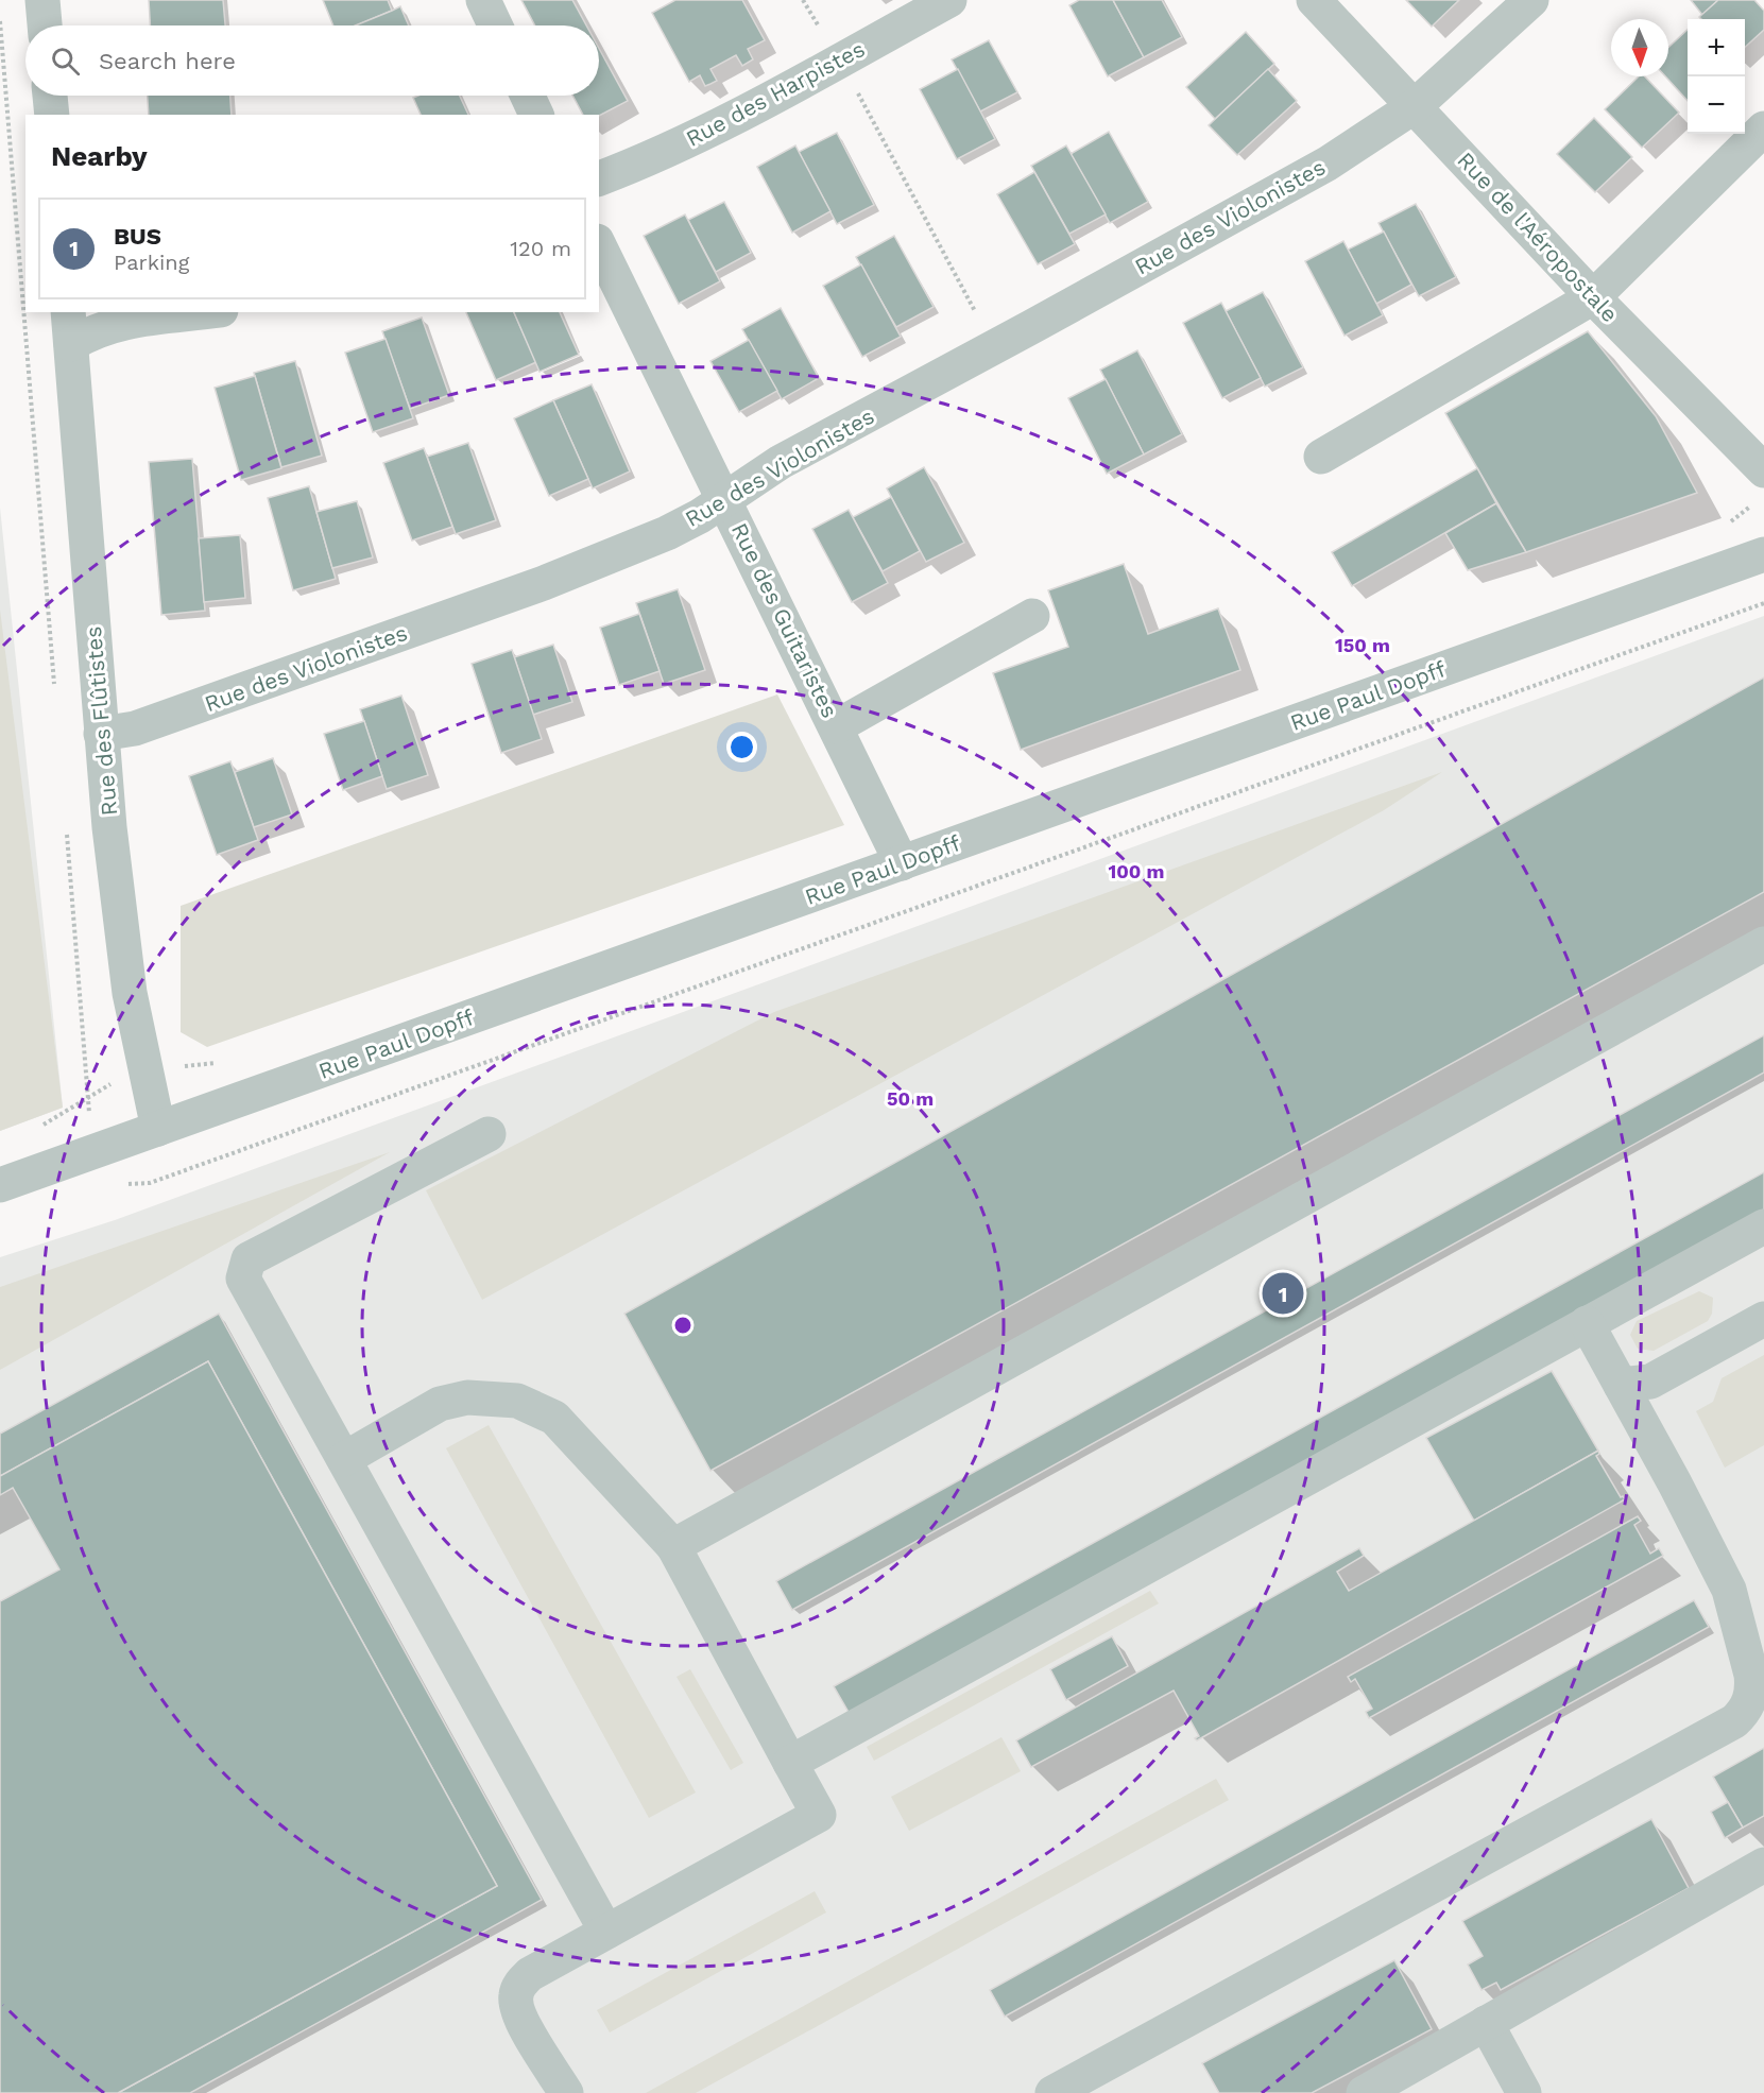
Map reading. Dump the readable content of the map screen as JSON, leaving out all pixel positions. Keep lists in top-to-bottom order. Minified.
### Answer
{"streets":{"street":["Rue des Harpistes","Rue des Violonistes","Rue de l'Aéropostale","Rue des Guitaristes","Rue Paul Dopff","Rue des Flûtistes"]},"crossings":[["Rue des Violonistes","Rue de l'Aéropostale"],["Rue des Violonistes","Rue des Guitaristes"],["Rue des Violonistes","Rue des Flûtistes"],["Rue des Guitaristes","Rue Paul Dopff"],["Rue Paul Dopff","Rue des Flûtistes"]],"north":"bottom","page":{"map_buttons":["+","−"],"search":"Search here","heading":"Nearby","list":[{"mark":"1","name":"BUS","note":"Parking","value":"120 m"}],"pins":"1"},"rings":["150 m","100 m","50 m"]}
